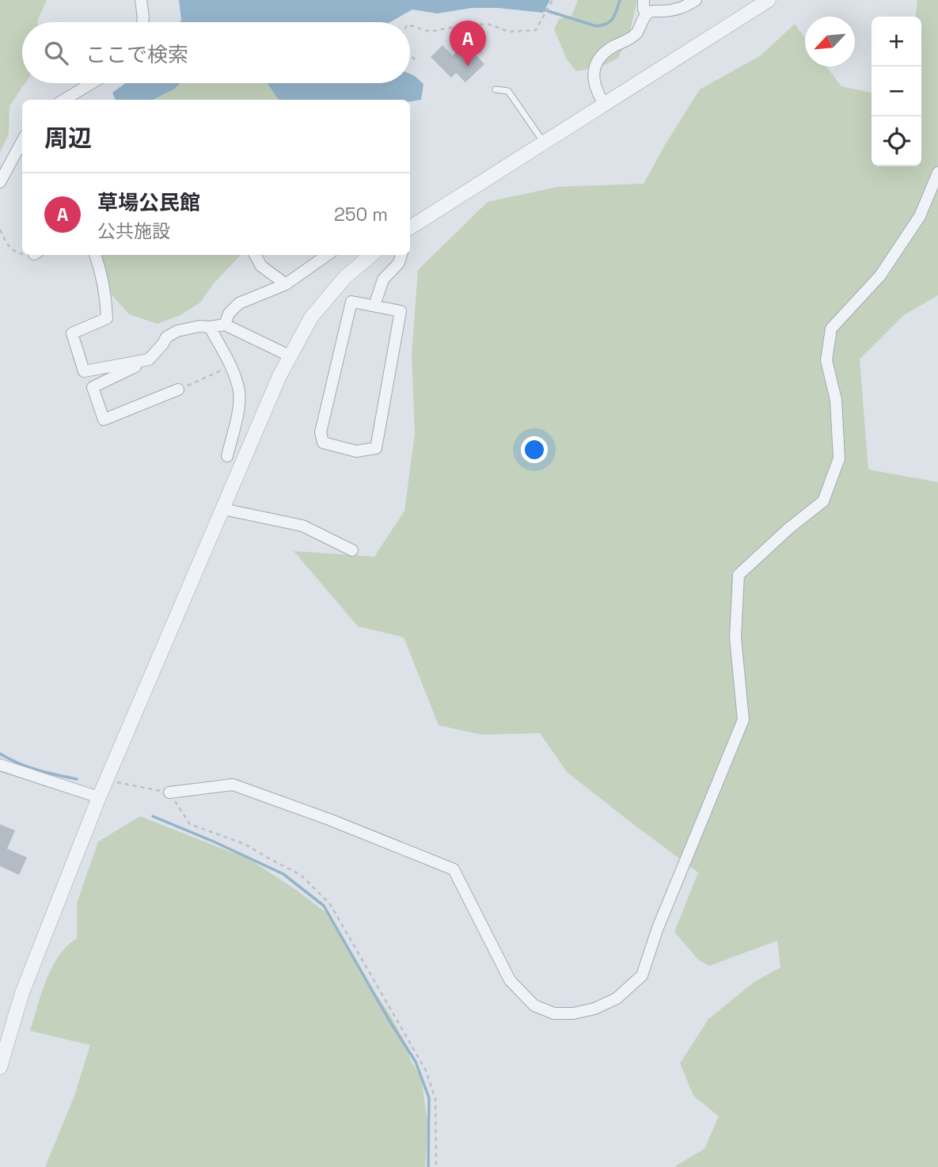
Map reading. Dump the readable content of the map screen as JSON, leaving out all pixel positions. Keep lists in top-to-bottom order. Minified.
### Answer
{"north":"bottom left","page":{"map_buttons":["+","−"],"pins":"A","search":"ここで検索","heading":"周辺","list":[{"mark":"A","name":"草場公民館","note":"公共施設","value":"250 m"}]}}
